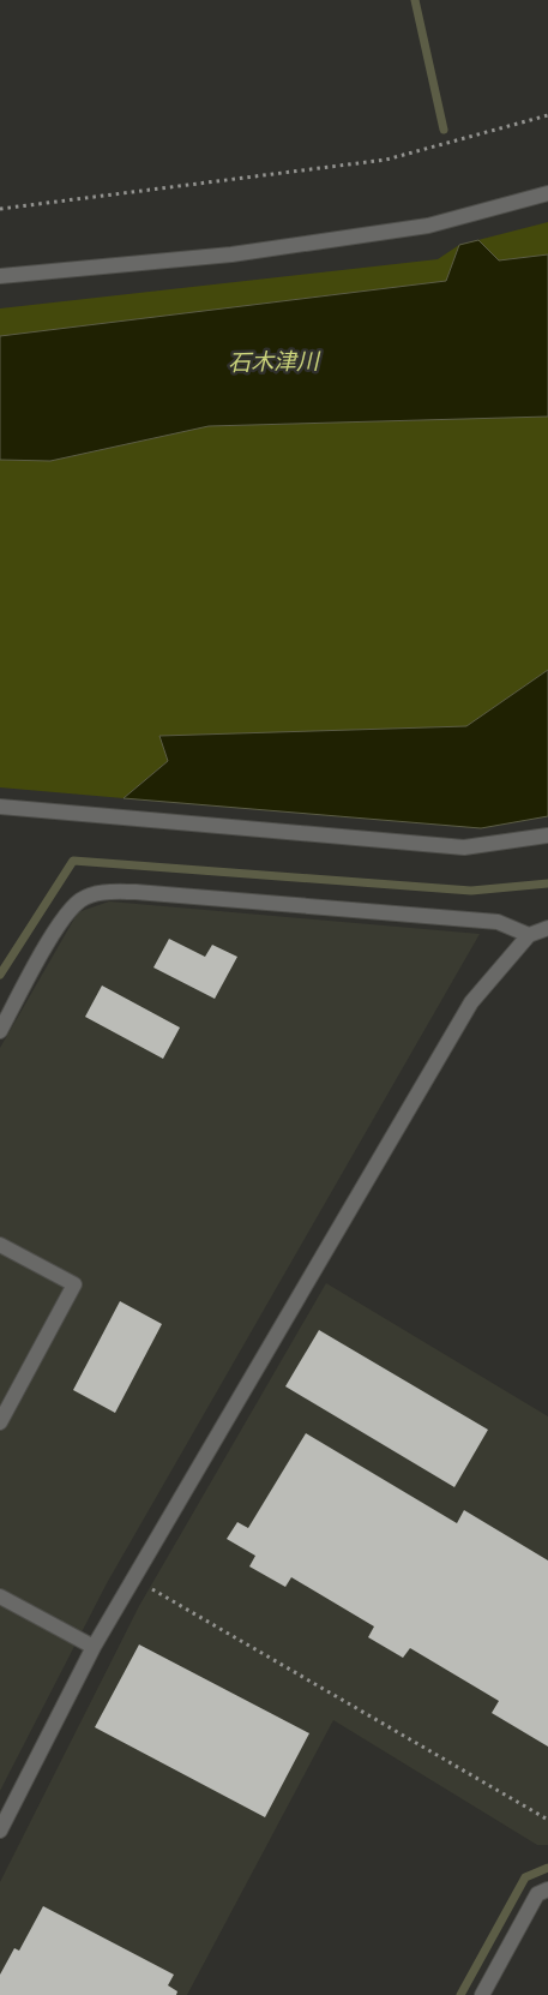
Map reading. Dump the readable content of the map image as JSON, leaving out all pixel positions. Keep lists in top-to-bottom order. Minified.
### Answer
{"water":["石木津川"]}
